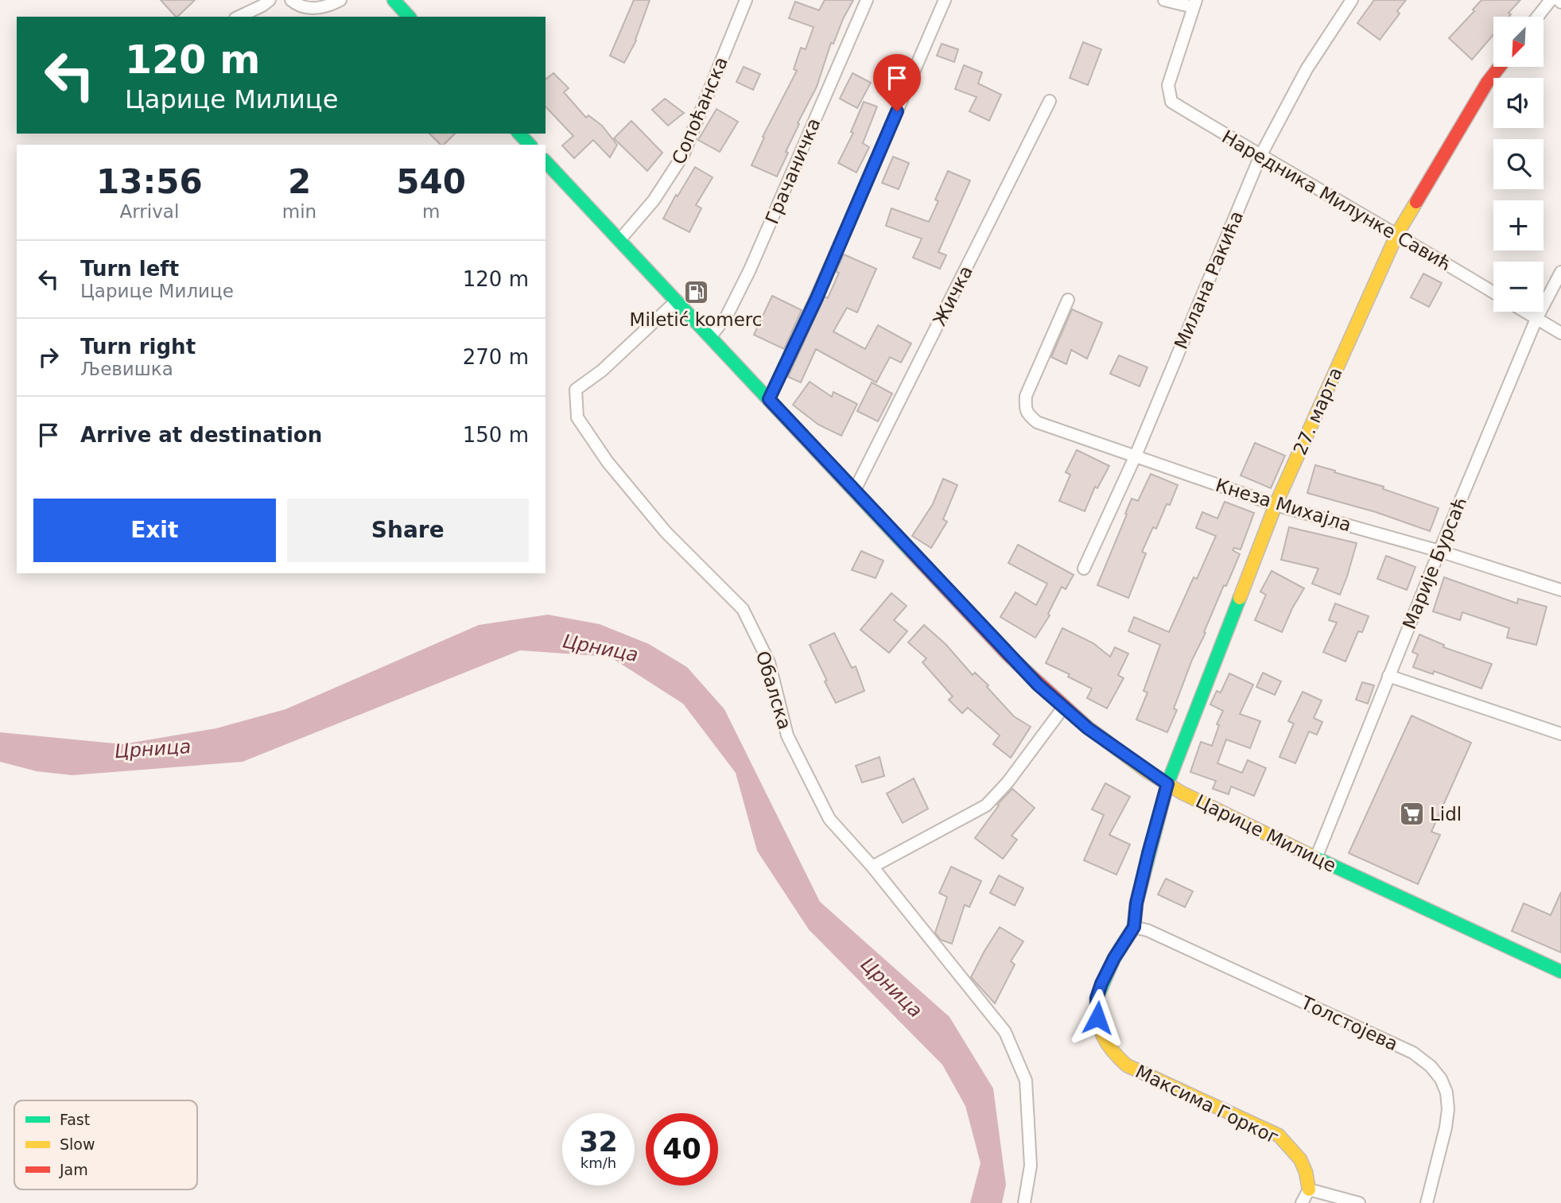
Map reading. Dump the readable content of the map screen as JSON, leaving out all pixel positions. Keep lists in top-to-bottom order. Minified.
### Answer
{"streets":{"main road":["27. марта","Царице Милице","Максима Горког"],"street":["Сопоћанска","Грачаничка","Наредника Милунке Савић","Милана Ракића","Жичка","Кнеза Михајла","Марије Бурсаћ","Обалска","Толстојева"]},"crossings":[["Сопоћанска","Царице Милице"],["Грачаничка","Царице Милице"],["Наредника Милунке Савић","Милана Ракића"],["Наредника Милунке Савић","27. марта"],["Милана Ракића","Кнеза Михајла"],["Жичка","Царице Милице"],["27. марта","Кнеза Михајла"],["27. марта","Царице Милице"],["27. марта","Максима Горког"],["Кнеза Михајла","Марије Бурсаћ"],["Марије Бурсаћ","Царице Милице"],["Обалска","Царице Милице"],["Царице Милице","Максима Горког"],["Толстојева","Максима Горког"]],"water":["Црница"],"places":{"fuel station":["Miletić komerc"],"supermarket":["Lidl"]},"legend":["Fast","Slow","Jam"],"north":"bottom left","page":{"map_buttons":["+","−"],"turn":["120 m","Царице Милице"],"eta":["13:56","Arrival","2","min","540","m"],"list":[{"name":"Turn left","note":"Царице Милице","value":"120 m"},{"name":"Turn right","note":"Љевишка","value":"270 m"},{"name":"Arrive at destination","value":"150 m"}],"buttons":["Exit","Share"],"speed":"32 km/h","limit":"40"}}
